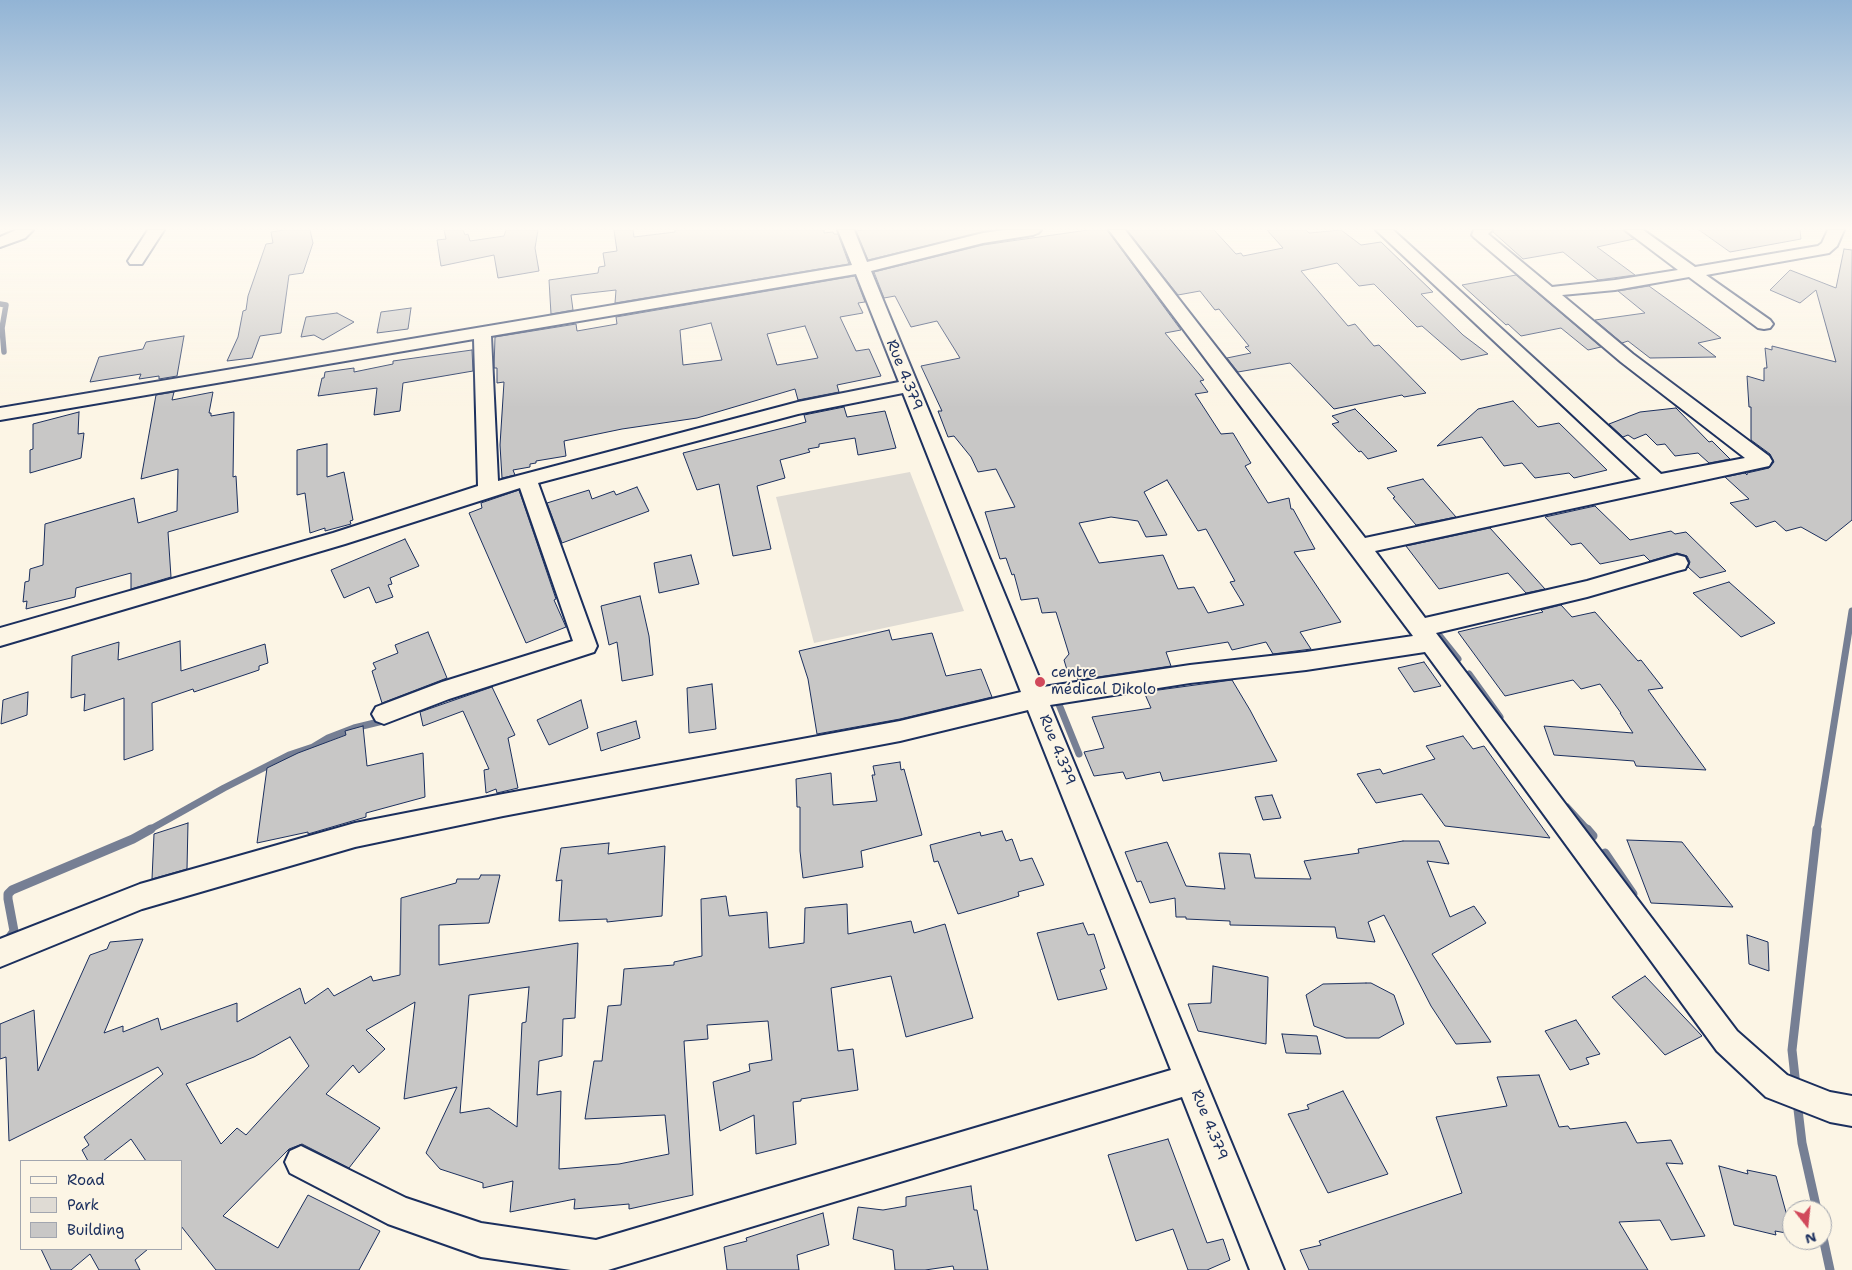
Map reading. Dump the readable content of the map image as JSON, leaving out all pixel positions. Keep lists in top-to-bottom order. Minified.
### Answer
{"streets":{"street":["Rue 4.379"]},"places":["centre médical Dikolo"],"legend":["Road","Park","Building"],"north":"bottom"}
